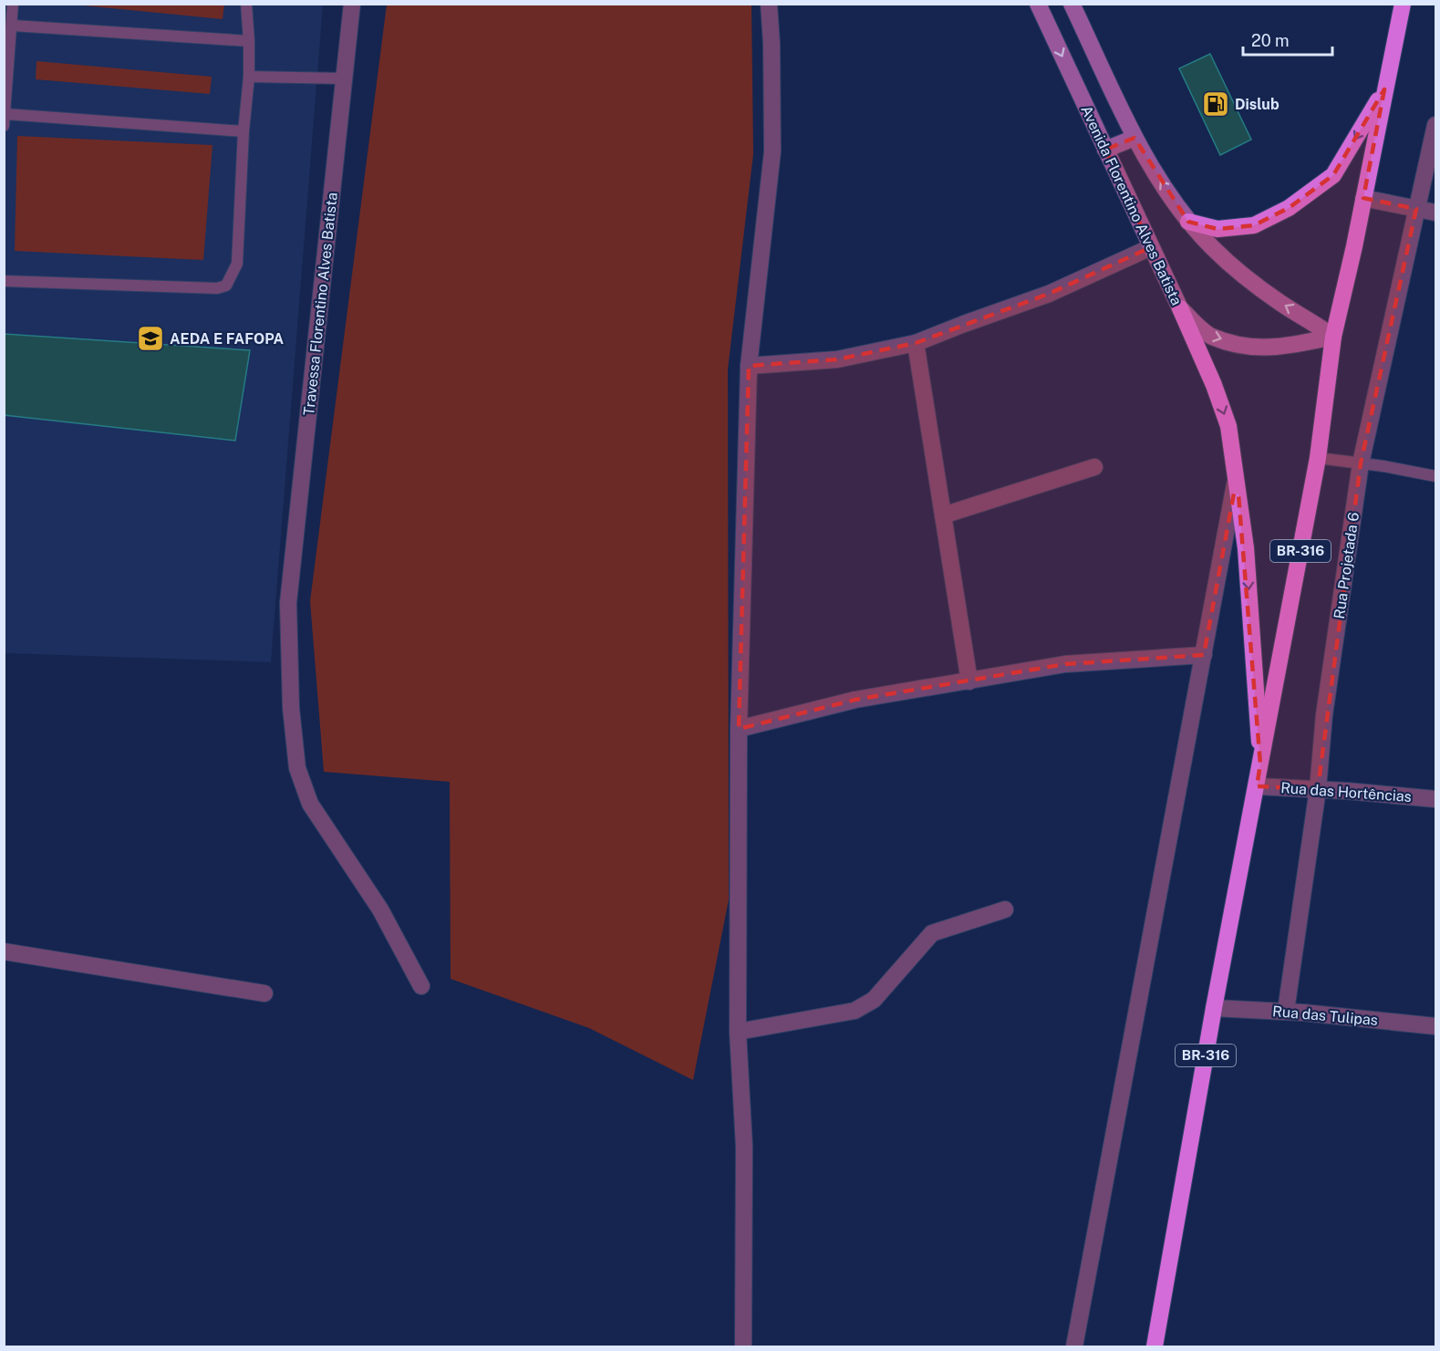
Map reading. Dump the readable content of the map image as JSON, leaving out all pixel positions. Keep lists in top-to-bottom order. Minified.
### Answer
{"streets":{"highway":["BR-316"],"main road":["Avenida Florentino Alves Batista"],"street":["Travessa Florentino Alves Batista","Rua Projetada 6","Rua das Hortências","Rua das Tulipas"]},"crossings":[["Avenida Florentino Alves Batista","BR-316"],["BR-316","Rua das Hortências"],["BR-316","Rua das Tulipas"],["Rua Projetada 6","Rua das Hortências"],["Rua Projetada 6","Rua das Tulipas"]],"places":{"fuel station":["Dislub"],"school or university":["AEDA E FAFOPA"]},"scale_bar":"20 m"}
